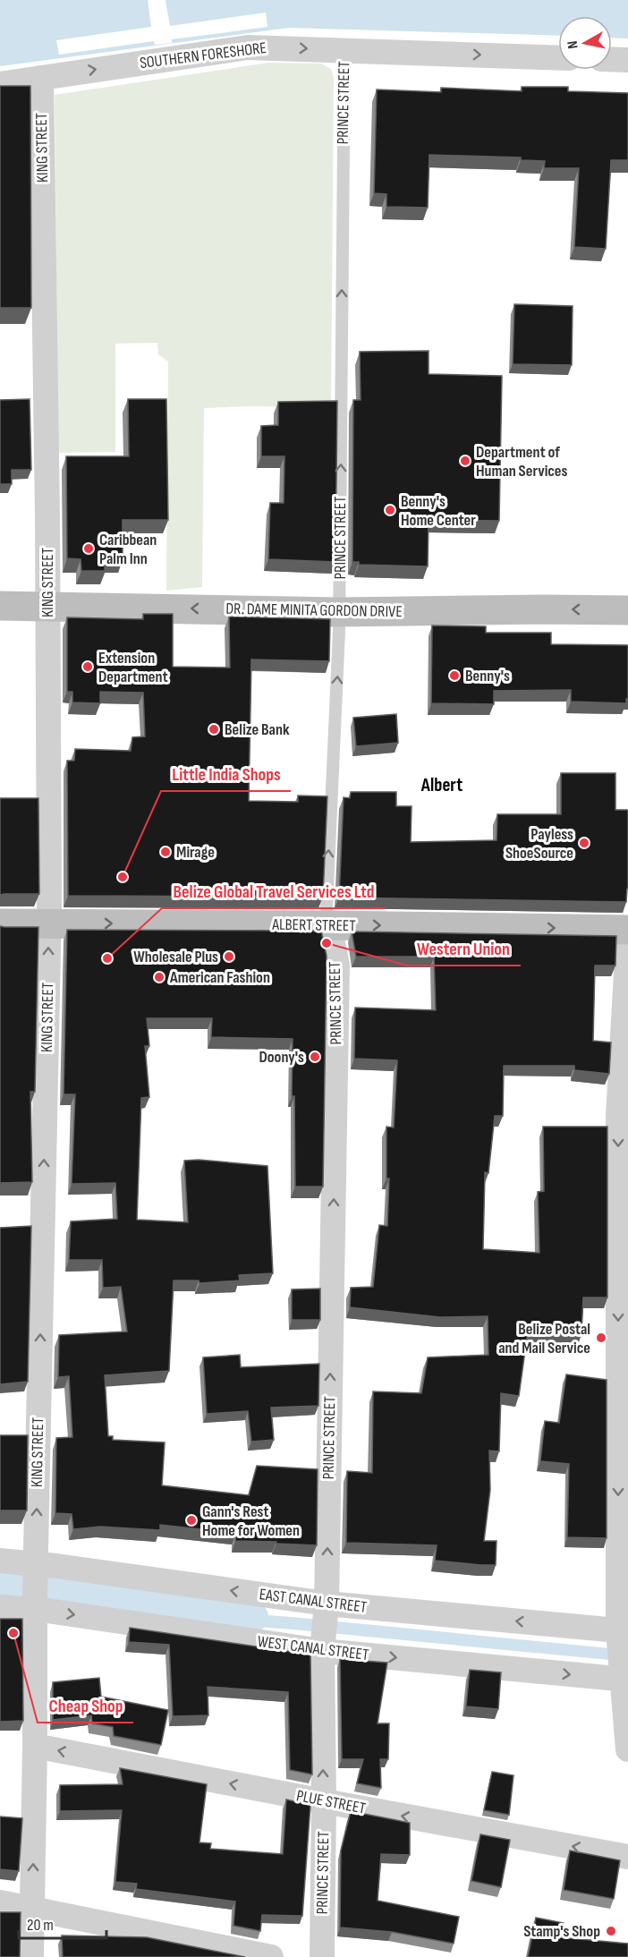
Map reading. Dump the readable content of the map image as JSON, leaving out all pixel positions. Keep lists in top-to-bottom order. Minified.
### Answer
{"streets":{"main road":["DR. DAME MINITA GORDON DRIVE","ALBERT STREET"],"street":["SOUTHERN FORESHORE","PRINCE STREET","KING STREET","EAST CANAL STREET","WEST CANAL STREET","PLUE STREET"]},"crossings":[["SOUTHERN FORESHORE","PRINCE STREET"],["SOUTHERN FORESHORE","KING STREET"],["PRINCE STREET","DR. DAME MINITA GORDON DRIVE"],["PRINCE STREET","ALBERT STREET"],["PRINCE STREET","EAST CANAL STREET"],["PRINCE STREET","WEST CANAL STREET"],["PRINCE STREET","PLUE STREET"],["KING STREET","DR. DAME MINITA GORDON DRIVE"],["KING STREET","ALBERT STREET"],["KING STREET","EAST CANAL STREET"],["KING STREET","WEST CANAL STREET"],["KING STREET","PLUE STREET"],["EAST CANAL STREET","WEST CANAL STREET"]],"one_way":["SOUTHERN FORESHORE","PRINCE STREET","KING STREET","DR. DAME MINITA GORDON DRIVE","ALBERT STREET","EAST CANAL STREET","WEST CANAL STREET"],"districts":["Albert"],"places":["Department of Human Services","Benny's Home Center","Caribbean Palm Inn","Extension Department","Benny's","Belize Bank","Payless ShoeSource","Mirage","Little India Shops","Western Union","Wholesale Plus","Belize Global Travel Services Ltd","American Fashion","Doony's","Belize Postal and Mail Service","Gann's Rest Home for Women","Cheap Shop","Stamp's Shop"],"scale_bar":"20 m","north":"left"}
